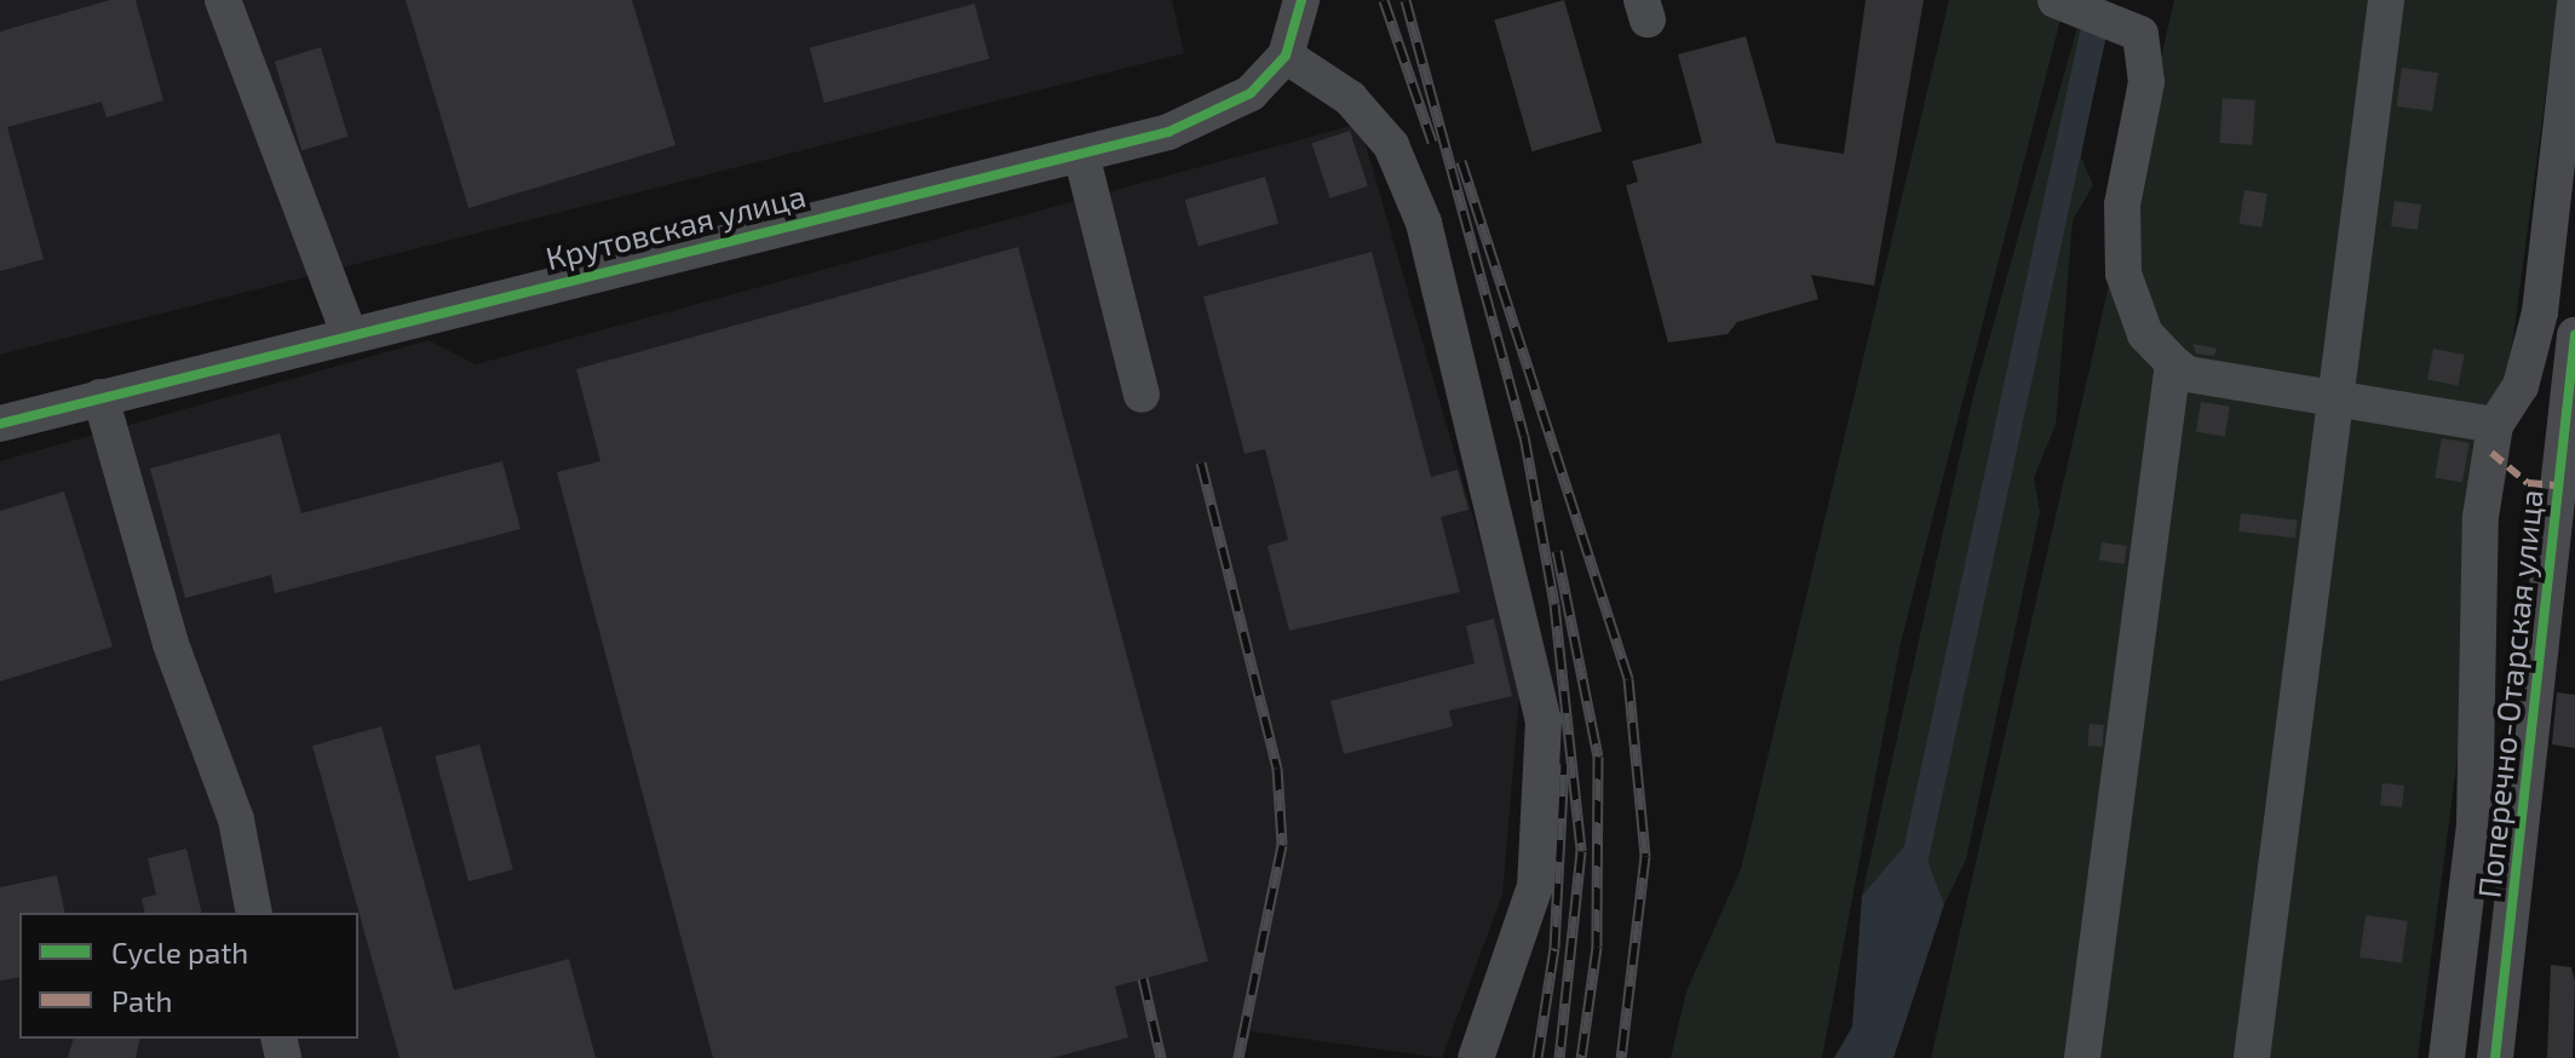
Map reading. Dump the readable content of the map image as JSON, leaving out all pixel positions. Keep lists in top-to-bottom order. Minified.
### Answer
{"streets":{"street":["Крутовская улица","Поперечно-Отарская улица"]},"legend":["Cycle path","Path"]}
